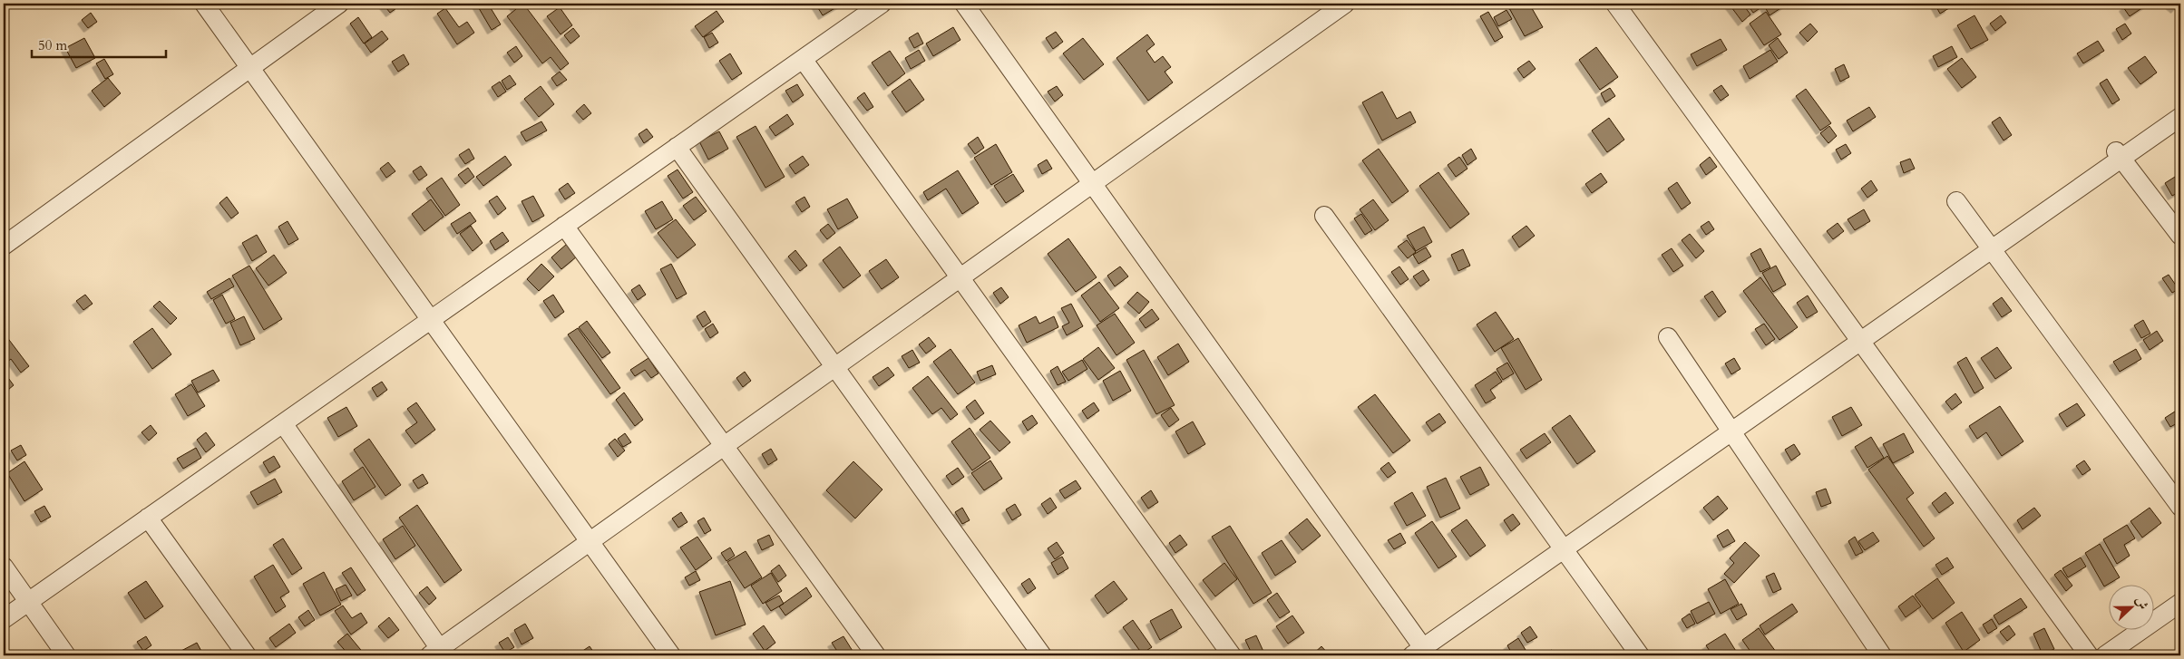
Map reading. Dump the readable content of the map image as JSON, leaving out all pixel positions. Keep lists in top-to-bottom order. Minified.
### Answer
{"scale_bar":"50 m","north":"right"}
